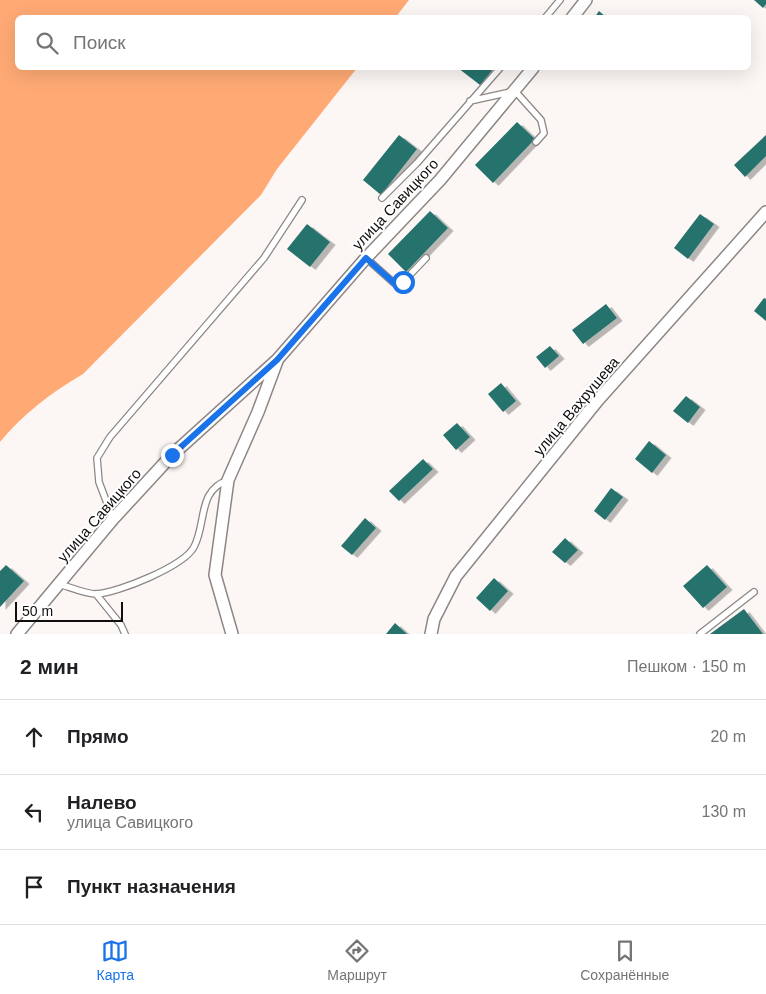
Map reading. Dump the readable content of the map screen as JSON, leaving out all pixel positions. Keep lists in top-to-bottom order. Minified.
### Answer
{"streets":{"street":["улица Савицкого","улица Вахрушева"]},"scale_bar":"50 m","page":{"search":"Поиск","scale":"50 m","heading":["2 мин","Пешком · 150 m"],"list":[["Прямо","20 m"],["Налево","улица Савицкого","130 m"],"Пункт назначения"],"nav":["Карта","Маршрут","Сохранённые"]}}
